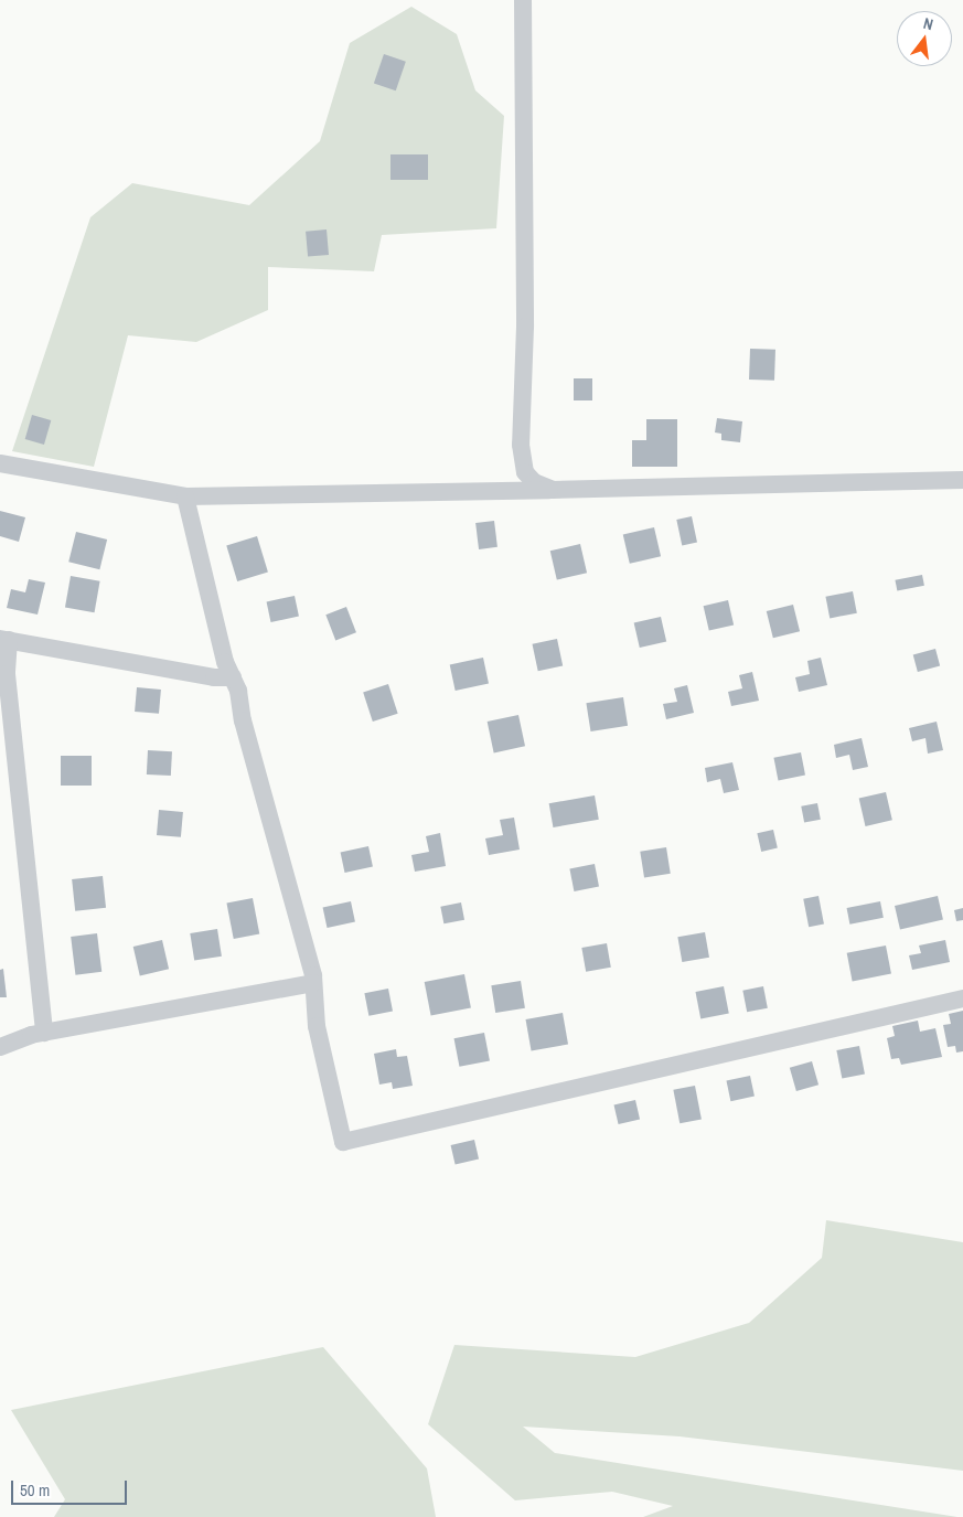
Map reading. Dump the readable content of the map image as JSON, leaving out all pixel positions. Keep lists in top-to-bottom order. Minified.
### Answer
{"scale_bar":"50 m","north":"top"}
